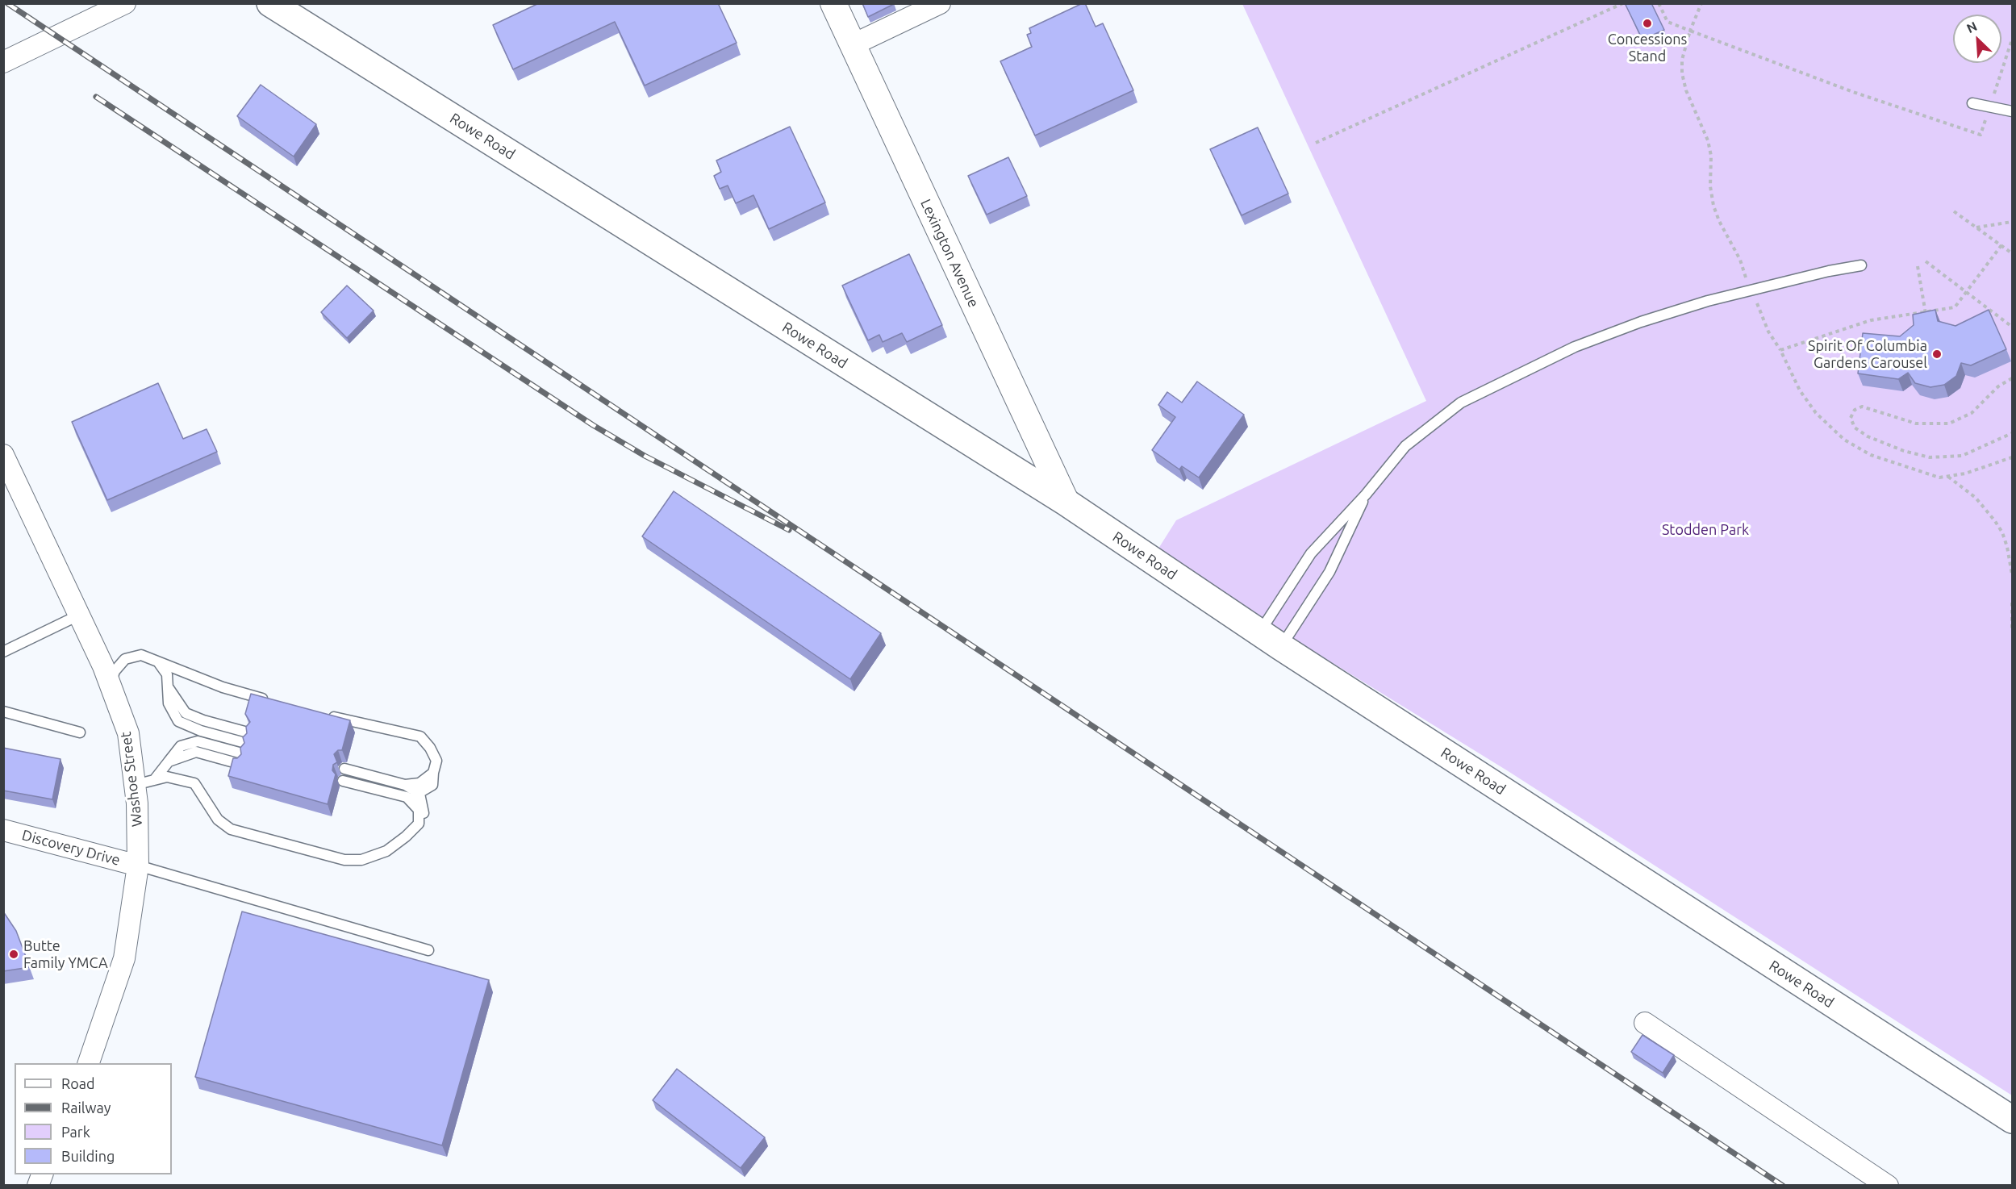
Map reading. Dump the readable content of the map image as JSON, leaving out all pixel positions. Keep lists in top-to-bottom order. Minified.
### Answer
{"streets":{"main road":["Rowe Road"],"street":["Lexington Avenue","Washoe Street","Discovery Drive"]},"crossings":[["Rowe Road","Lexington Avenue"],["Washoe Street","Discovery Drive"]],"parks":["Stodden Park"],"places":["Concessions Stand","Spirit Of Columbia Gardens Carousel","Butte Family YMCA"],"legend":["Road","Railway","Park","Building"],"north":"top left"}
